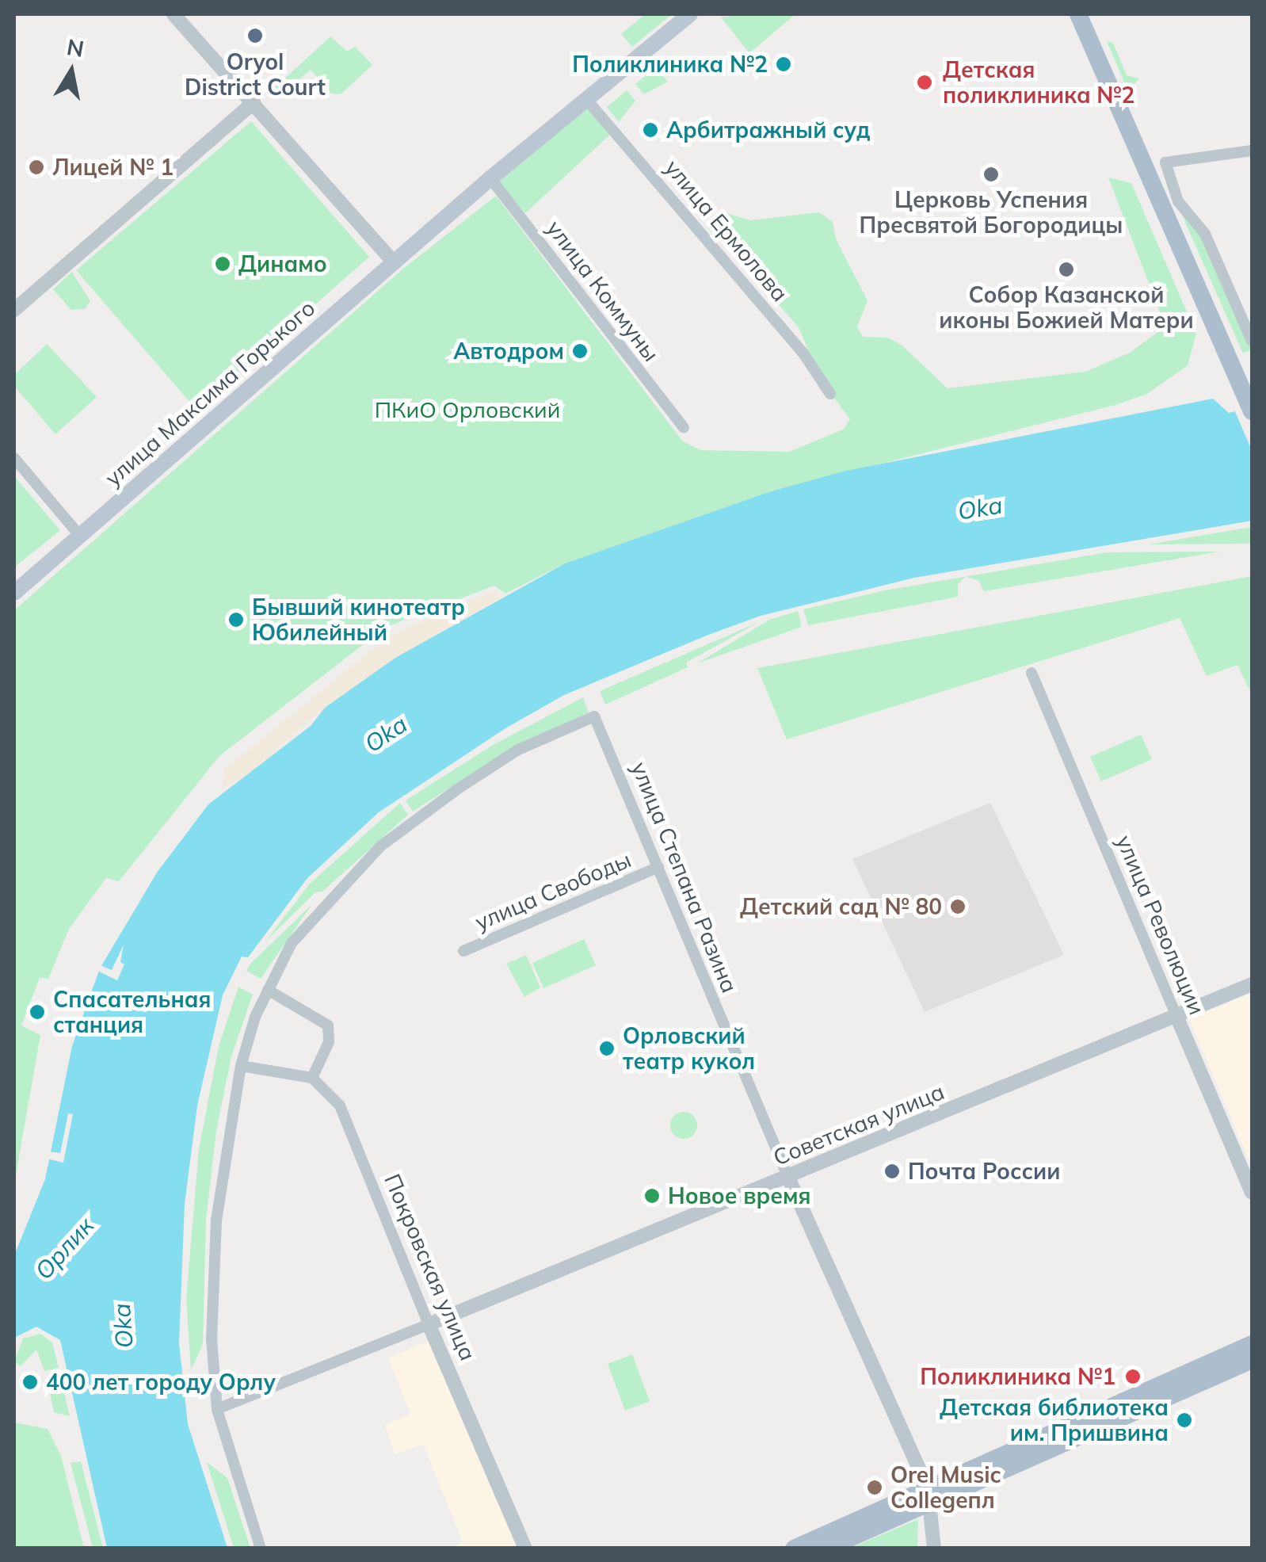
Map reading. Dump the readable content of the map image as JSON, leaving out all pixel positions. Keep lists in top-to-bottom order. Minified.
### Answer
{"streets":{"main road":["улица Максима Горького"],"street":["улица Ермолова","улица Коммуны","улица Степана Разина","улица Свободы","улица Революции","Советская улица","Покровская улица"]},"crossings":[["улица Ермолова","улица Максима Горького"],["улица Коммуны","улица Максима Горького"],["улица Степана Разина","улица Свободы"],["улица Степана Разина","Советская улица"],["улица Революции","Советская улица"],["Советская улица","Покровская улица"]],"water":["Oka","Орлик"],"parks":["ПКиО Орловский"],"places":["Oryol District Court","Поликлиника №2","Детская поликлиника №2","Арбитражный суд","Лицей № 1","Церковь Успения Пресвятой Богородицы","Динамо","Собор Казанской иконы Божией Матери","Автодром","Бывший кинотеатр Юбилейный","Детский сад № 80","Спасательная станция","Орловский театр кукол","Почта России","Новое время","Поликлиника №1","400 лет городу Орлу","Детская библиотека им. Пришвина","Orel Music Collegeпл"],"north":"top"}
